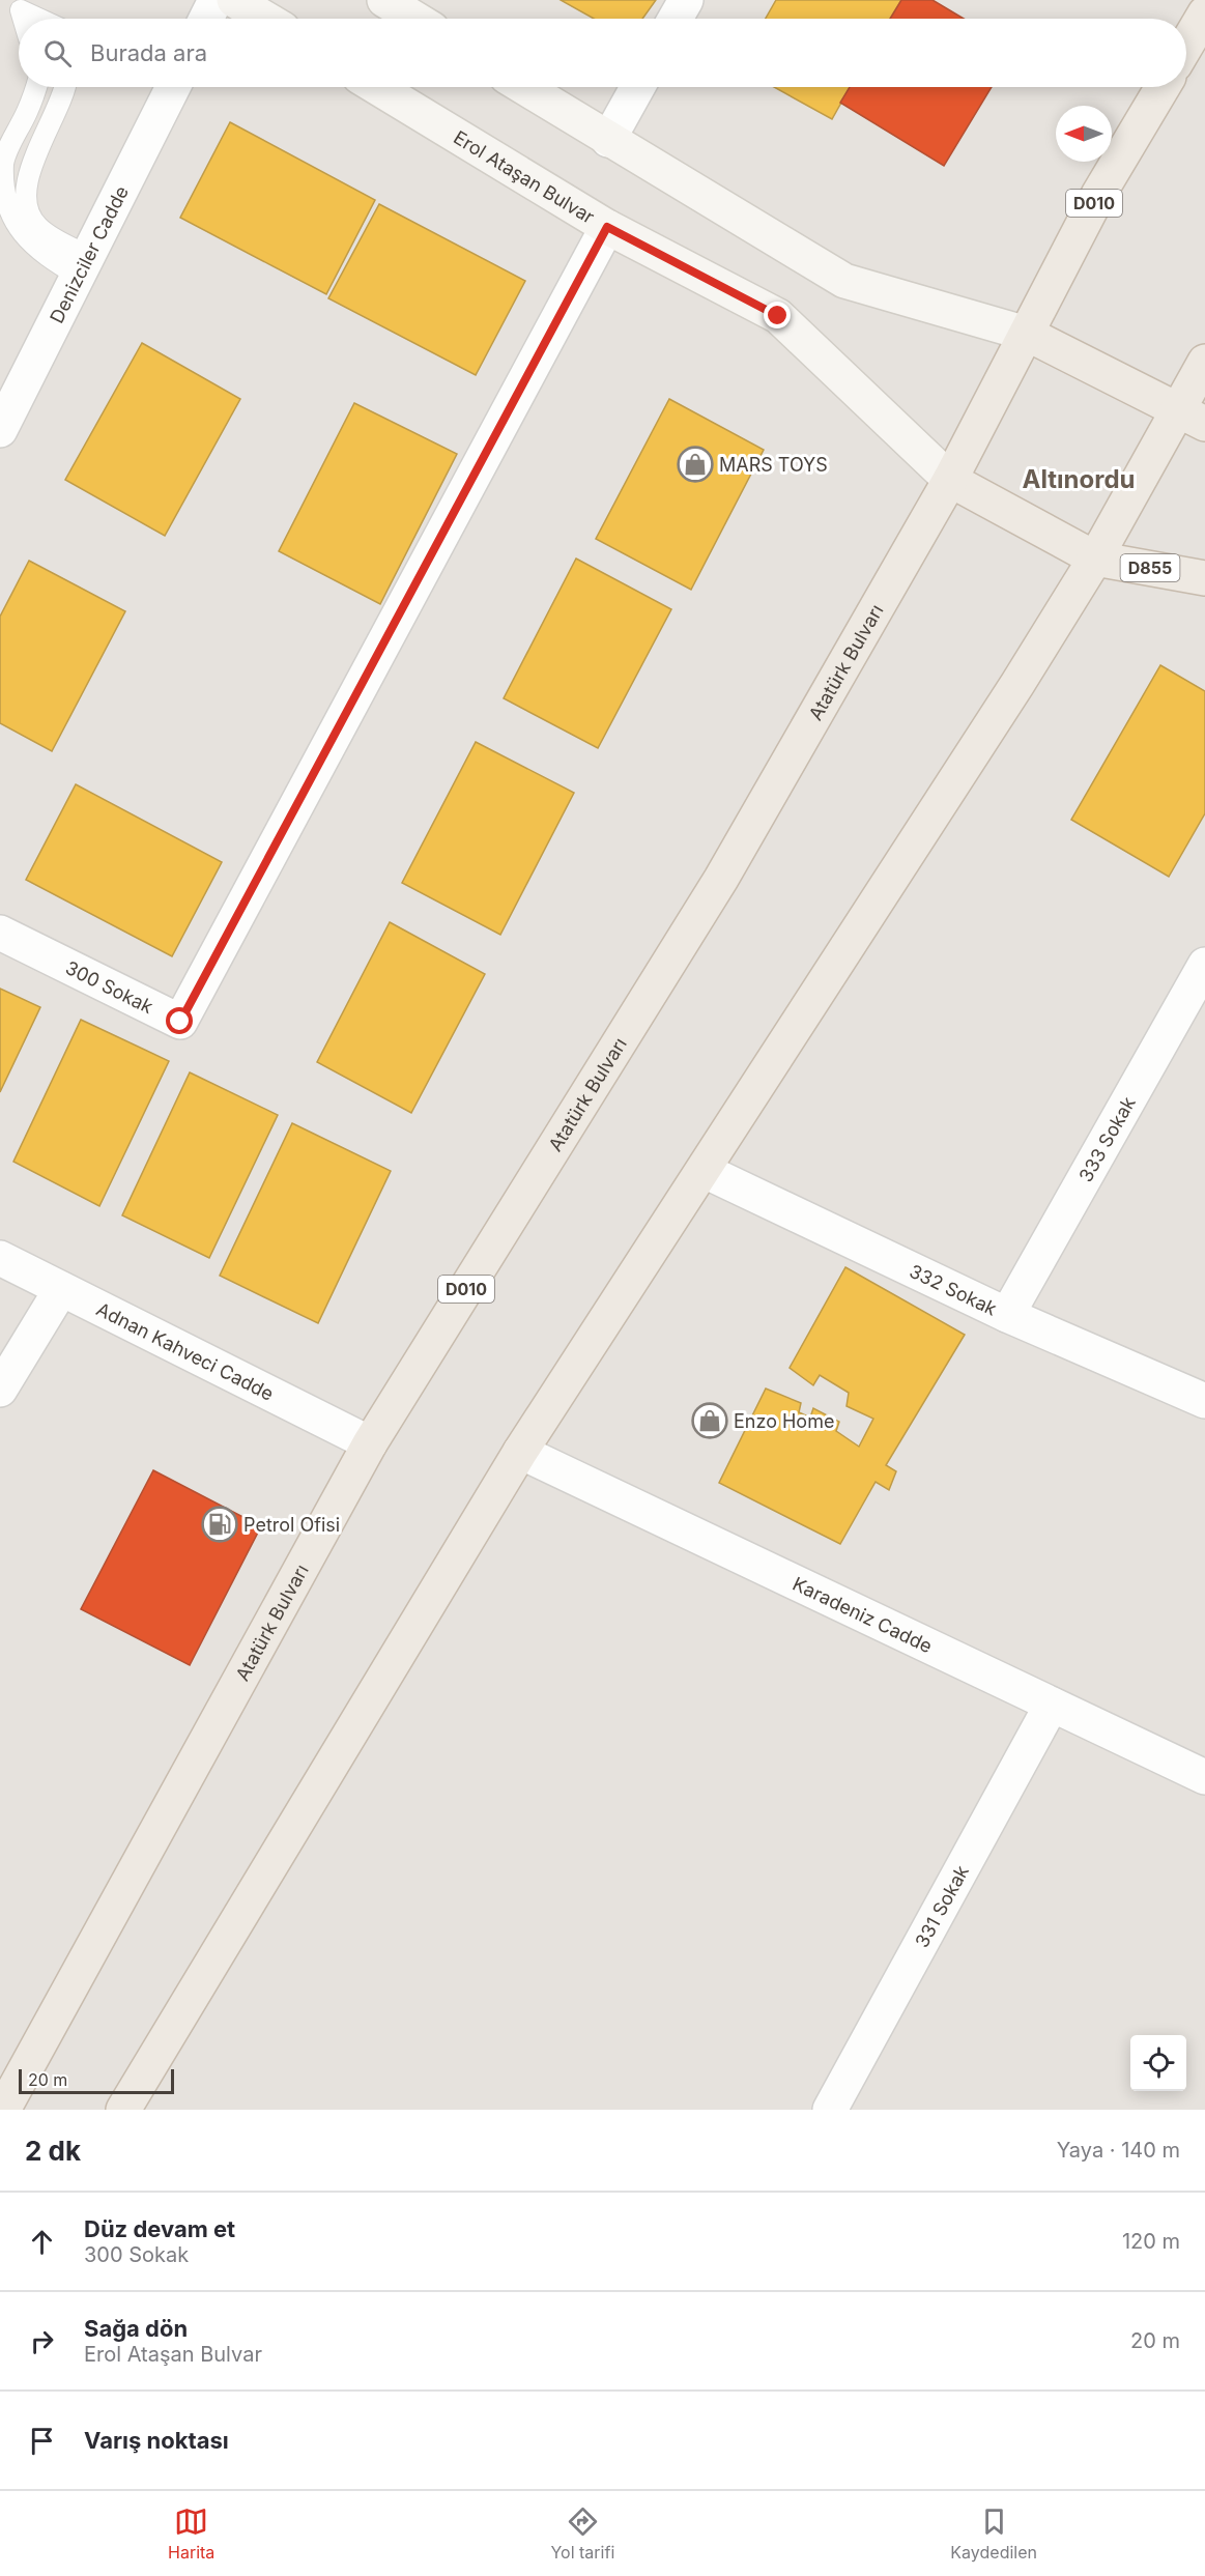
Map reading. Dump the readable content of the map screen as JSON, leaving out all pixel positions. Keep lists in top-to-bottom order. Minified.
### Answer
{"streets":{"highway":["D010","D855","Atatürk Bulvarı"],"main road":["Erol Ataşan Bulvar"],"street":["Denizciler Cadde","300 Sokak","333 Sokak","332 Sokak","Adnan Kahveci Cadde","Karadeniz Cadde","331 Sokak"]},"crossings":[["Erol Ataşan Bulvar","Atatürk Bulvarı"],["Erol Ataşan Bulvar","300 Sokak"],["Atatürk Bulvarı","Adnan Kahveci Cadde"],["333 Sokak","332 Sokak"],["Karadeniz Cadde","331 Sokak"]],"districts":["Altınordu"],"places":{"shop":["MARS TOYS","Enzo Home"],"fuel station":["Petrol Ofisi"]},"scale_bar":"20 m","north":"left","page":{"search":"Burada ara","scale":"20 m","heading":["2 dk","Yaya · 140 m"],"list":[["Düz devam et","300 Sokak","120 m"],["Sağa dön","Erol Ataşan Bulvar","20 m"],"Varış noktası"],"nav":["Harita","Yol tarifi","Kaydedilen"]}}
